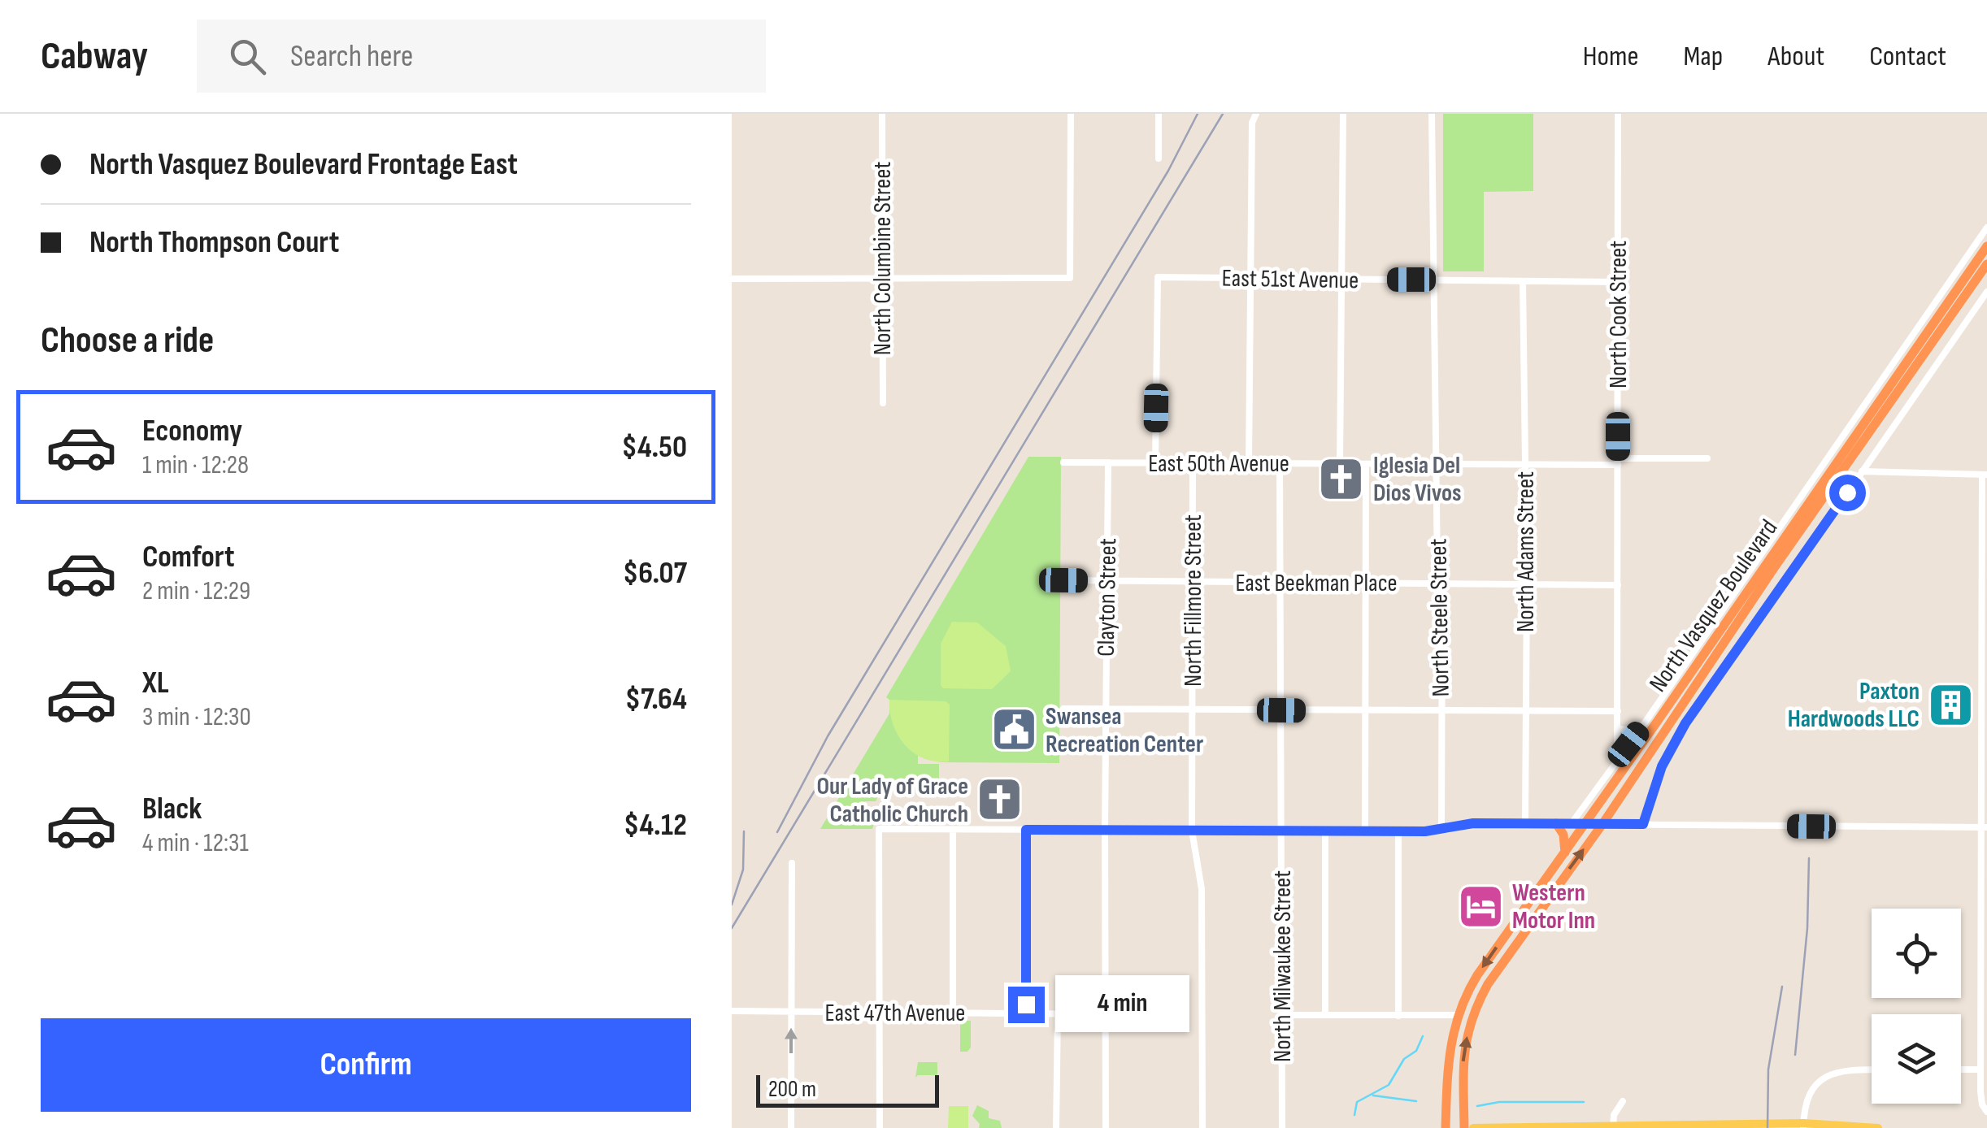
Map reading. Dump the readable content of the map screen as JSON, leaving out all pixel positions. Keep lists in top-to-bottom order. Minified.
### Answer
{"streets":{"highway":["North Vasquez Boulevard"],"street":["North Columbine Street","East 51st Avenue","North Cook Street","East 50th Avenue","North Adams Street","East Beekman Place","Clayton Street","North Fillmore Street","North Steele Street","North Milwaukee Street","East 47th Avenue"]},"crossings":[["East 51st Avenue","North Cook Street"],["East 51st Avenue","East 50th Avenue"],["East 51st Avenue","North Adams Street"],["East 51st Avenue","North Steele Street"],["North Cook Street","East 50th Avenue"],["North Cook Street","East Beekman Place"],["East 50th Avenue","North Adams Street"],["East 50th Avenue","Clayton Street"],["East 50th Avenue","North Fillmore Street"],["East 50th Avenue","North Steele Street"],["East 50th Avenue","North Milwaukee Street"],["North Adams Street","East Beekman Place"],["East Beekman Place","Clayton Street"],["East Beekman Place","North Fillmore Street"],["East Beekman Place","North Steele Street"],["East Beekman Place","North Milwaukee Street"],["Clayton Street","East 47th Avenue"]],"places":{"church":["Iglesia Del Dios Vivos","Our Lady of Grace Catholic Church"],"building":["Paxton Hardwoods LLC"],"public building":["Swansea Recreation Center"],"hotel":["Western Motor Inn"]},"scale_bar":"200 m","page":{"header":"Cabway","search":"Search here","nav":["Home","Map","About","Contact"],"banner":["North Vasquez Boulevard Frontage East","North Thompson Court"],"heading":"Choose a ride","list":[{"name":"Economy","note":"1 min · 12:28","value":"$4.50"},{"name":"Comfort","note":"2 min · 12:29","value":"$6.07"},{"name":"XL","note":"3 min · 12:30","value":"$7.64"},{"name":"Black","note":"4 min · 12:31","value":"$4.12"}],"bubble":"4 min","buttons":"Confirm","scale":"200 m"}}
